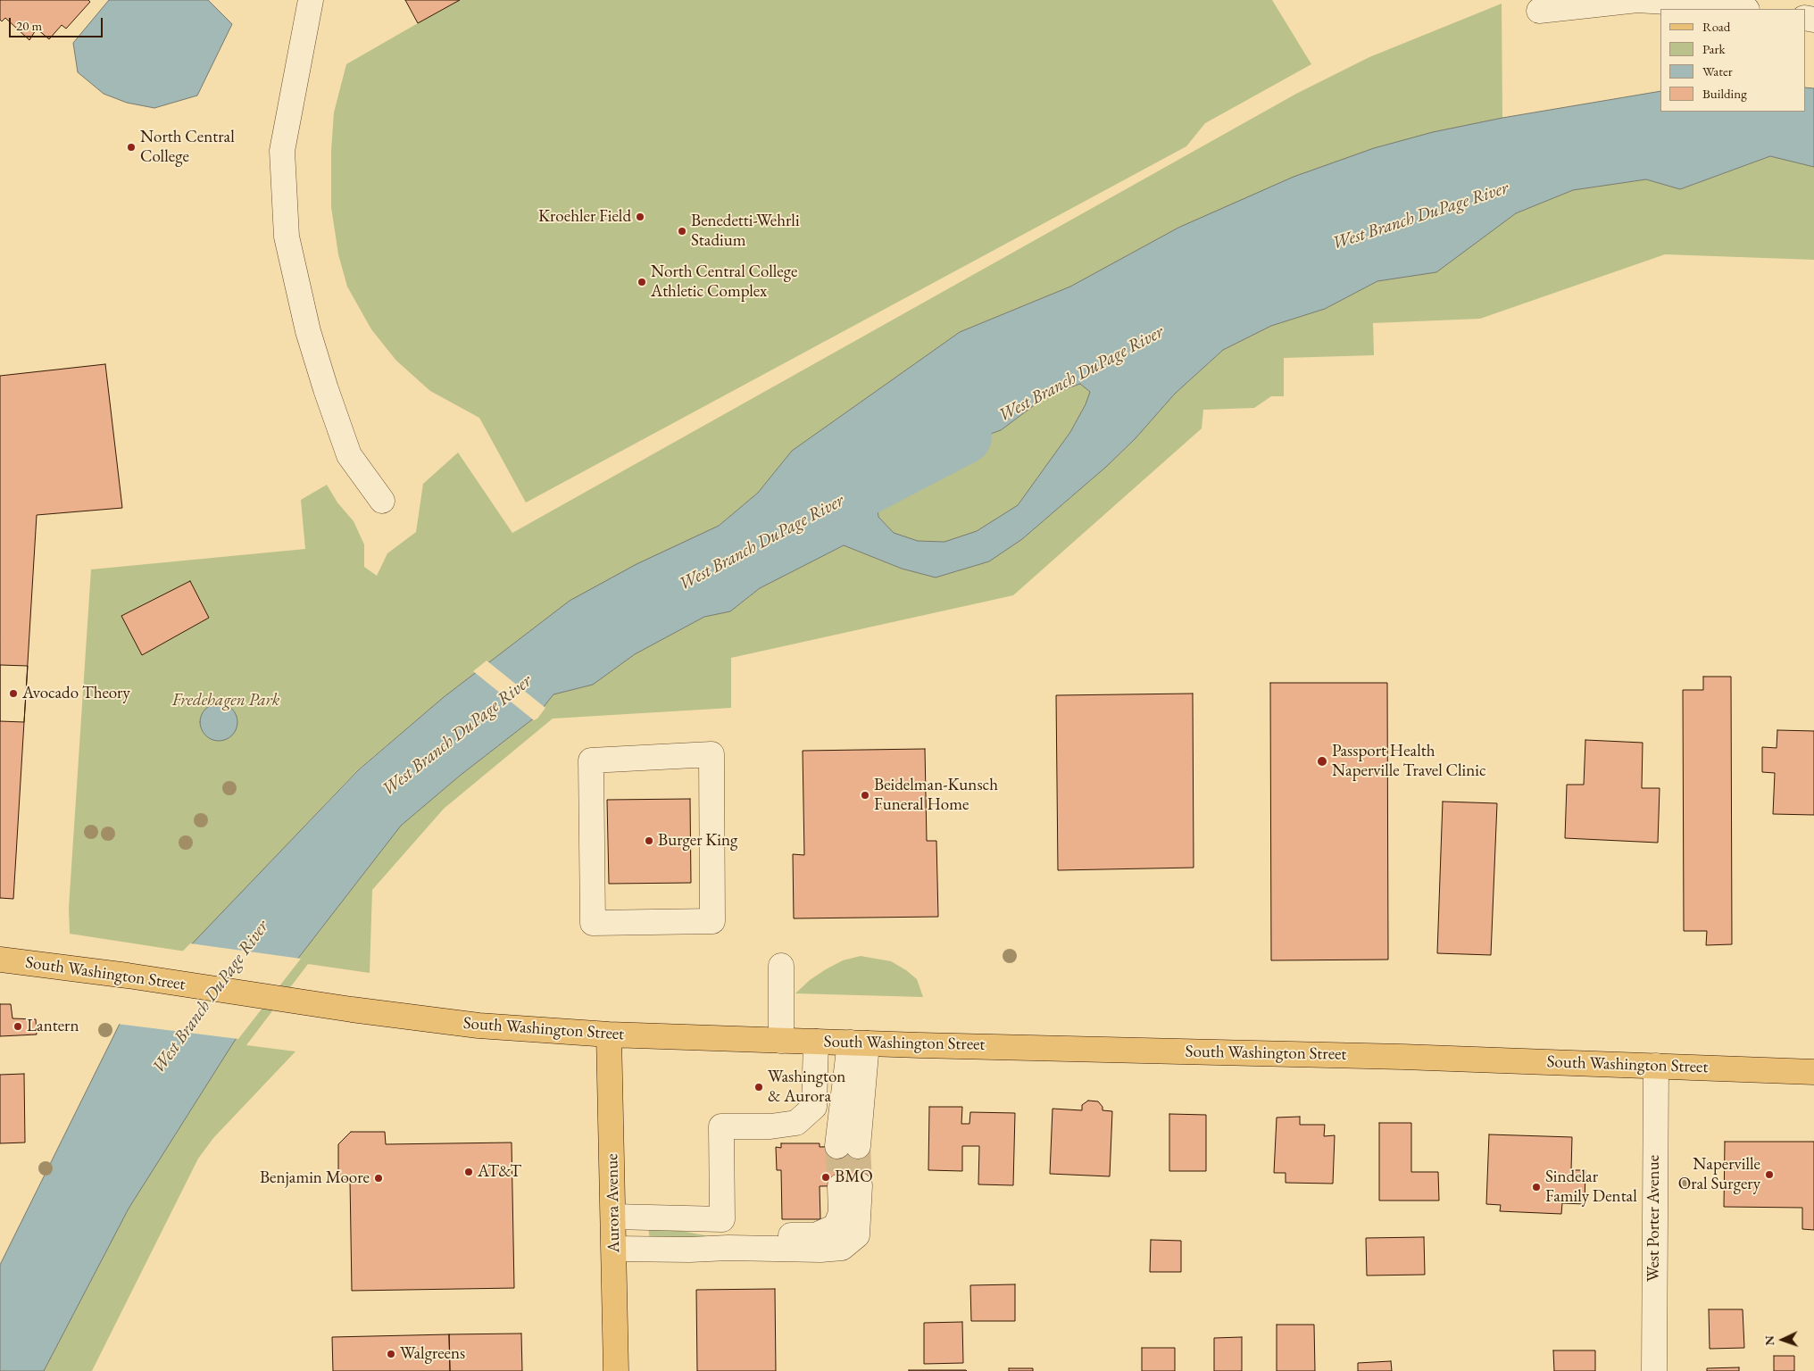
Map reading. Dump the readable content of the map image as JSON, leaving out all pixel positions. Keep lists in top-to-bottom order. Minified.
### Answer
{"streets":{"main road":["South Washington Street","Aurora Avenue"],"street":["West Porter Avenue"]},"crossings":[["South Washington Street","Aurora Avenue"],["South Washington Street","West Porter Avenue"]],"water":["West Branch DuPage River"],"parks":["Fredehagen Park"],"places":["North Central College","Kroehler Field","Benedetti-Wehrli Stadium","North Central College Athletic Complex","Avocado Theory","Passport Health Naperville Travel Clinic","Beidelman-Kunsch Funeral Home","Burger King","Lantern","Washington & Aurora","AT&T","Naperville Oral Surgery","BMO","Benjamin Moore","Sindelar Family Dental","Walgreens"],"legend":["Road","Park","Water","Building"],"scale_bar":"20 m","north":"left"}
